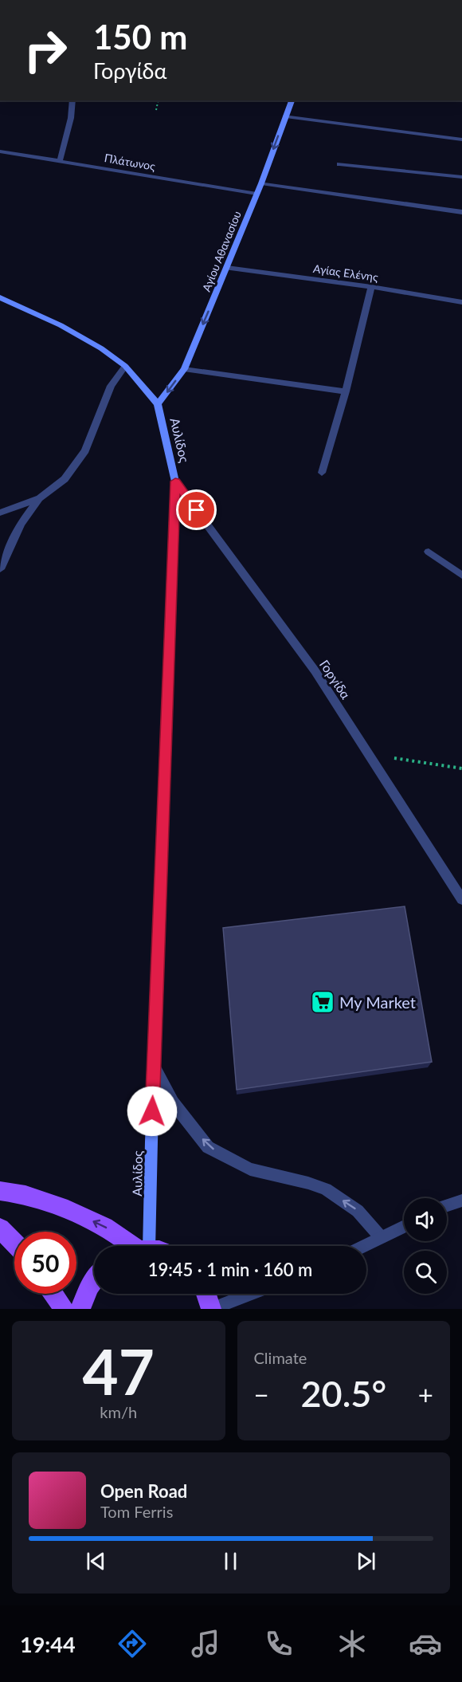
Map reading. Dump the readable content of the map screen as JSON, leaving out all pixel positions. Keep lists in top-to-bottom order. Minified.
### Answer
{"streets":{"main road":["Αγίου Αθανασίου","Αυλίδος"],"street":["Πλάτωνος","Αγίας Ελένης","Γοργίδα"]},"crossings":[["Πλάτωνος","Αγίου Αθανασίου"],["Αγίου Αθανασίου","Αγίας Ελένης"],["Αγίου Αθανασίου","Αυλίδος"],["Αυλίδος","Γοργίδα"]],"one_way":["Αγίου Αθανασίου"],"places":{"supermarket":["My Market"]},"page":{"turn":["150 m","Γοργίδα"],"limit":"50","trip":"19:45 · 1 min · 160 m","tile":[["47","km/h"],"Climate"],"heat":["−","20.5°","+"],"song":["Open Road","Tom Ferris"],"tabs":"19:44"}}
